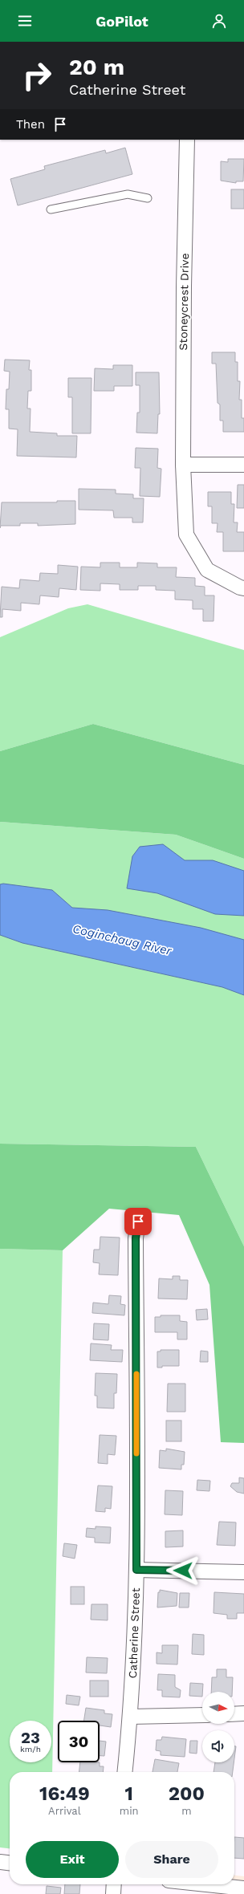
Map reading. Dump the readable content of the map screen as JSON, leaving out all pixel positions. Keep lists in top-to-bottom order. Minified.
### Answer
{"streets":{"street":["Stoneycrest Drive","Catherine Street"]},"water":["Coginchaug River"],"north":"right","page":{"header":"GoPilot","turn":["20 m","Catherine Street"],"then":"Then","speed":"23 km/h","limit":"30","eta":["16:49","Arrival","1","min","200","m"],"buttons":["Exit","Share"]}}
